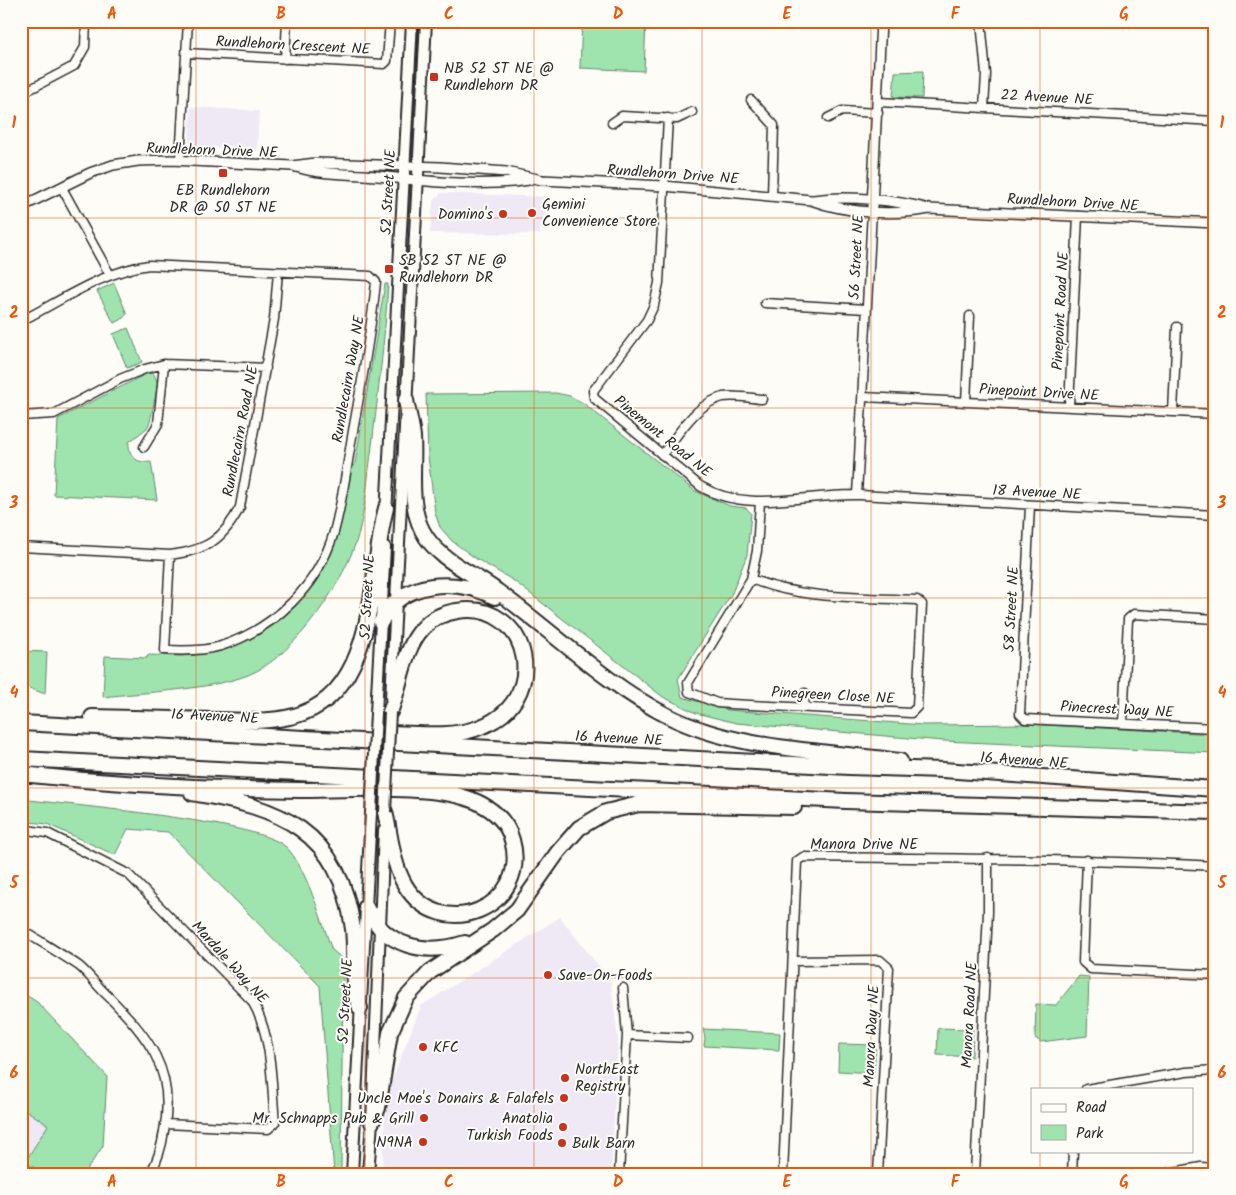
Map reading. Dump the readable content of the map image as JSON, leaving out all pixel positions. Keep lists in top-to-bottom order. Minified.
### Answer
{"streets":{"highway":["16 Avenue NE"],"main road":["52 Street NE"],"street":["Rundlehorn Crescent NE","22 Avenue NE","Rundlehorn Drive NE","56 Street NE","Pinepoint Road NE","Rundlecairn Way NE","Pinepoint Drive NE","Rundlecairn Road NE","Pinemont Road NE","18 Avenue NE","58 Street NE","Pinegreen Close NE","Pinecrest Way NE","Manora Drive NE","Mardale Way NE","Manora Road NE","Manora Way NE"]},"crossings":[["22 Avenue NE","56 Street NE"],["Rundlehorn Drive NE","52 Street NE"],["Rundlehorn Drive NE","56 Street NE"],["Rundlehorn Drive NE","Pinepoint Road NE"],["Rundlehorn Drive NE","Pinemont Road NE"],["56 Street NE","Pinepoint Drive NE"],["56 Street NE","Pinemont Road NE"],["56 Street NE","18 Avenue NE"],["Pinepoint Road NE","Pinepoint Drive NE"],["Rundlecairn Way NE","Rundlecairn Road NE"],["Pinemont Road NE","18 Avenue NE"],["Pinemont Road NE","Pinegreen Close NE"],["18 Avenue NE","58 Street NE"],["58 Street NE","Pinecrest Way NE"],["Manora Drive NE","Manora Road NE"],["Manora Drive NE","Manora Way NE"]],"places":{"transit":["NB 52 ST NE @ Rundlehorn DR","EB Rundlehorn DR @ 50 ST NE","SB 52 ST NE @ Rundlehorn DR"],"other":["Gemini Convenience Store","Domino's","Save-On-Foods","KFC","NorthEast Registry","Uncle Moe's Donairs & Falafels","Mr. Schnapps Pub & Grill","Anatolia Turkish Foods","N9NA","Bulk Barn"]},"legend":["Road","Park"],"grid":{"columns":["A","B","C","D","E","F","G"],"rows":["1","2","3","4","5","6"]}}
